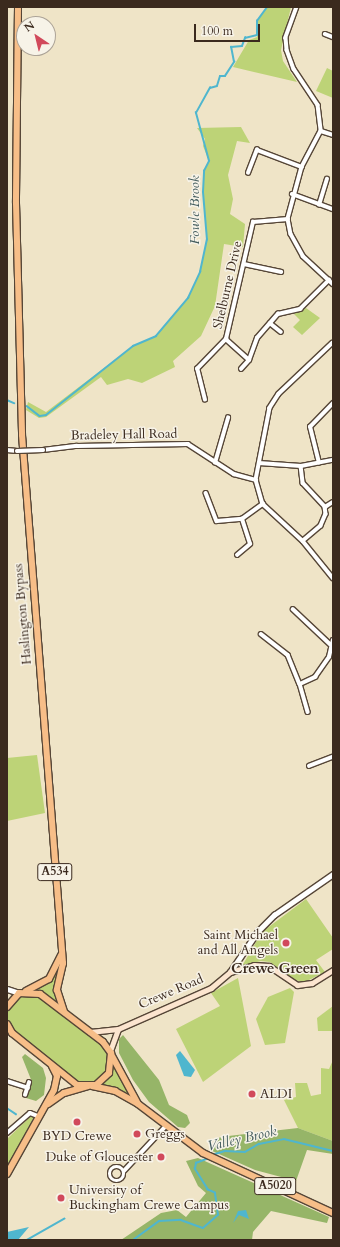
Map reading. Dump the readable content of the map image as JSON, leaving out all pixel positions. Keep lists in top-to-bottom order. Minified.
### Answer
{"streets":{"main road":["Haslington Bypass","A534","Crewe Road","A5020"],"street":["Shelburne Drive","Bradeley Hall Road"]},"districts":["Crewe Green"],"water":["Fowle Brook","Valley Brook"],"places":["Saint Michael and All Angels","ALDI","BYD Crewe","Greggs","Duke of Gloucester","University of Buckingham Crewe Campus"],"scale_bar":"100 m","north":"top left"}
